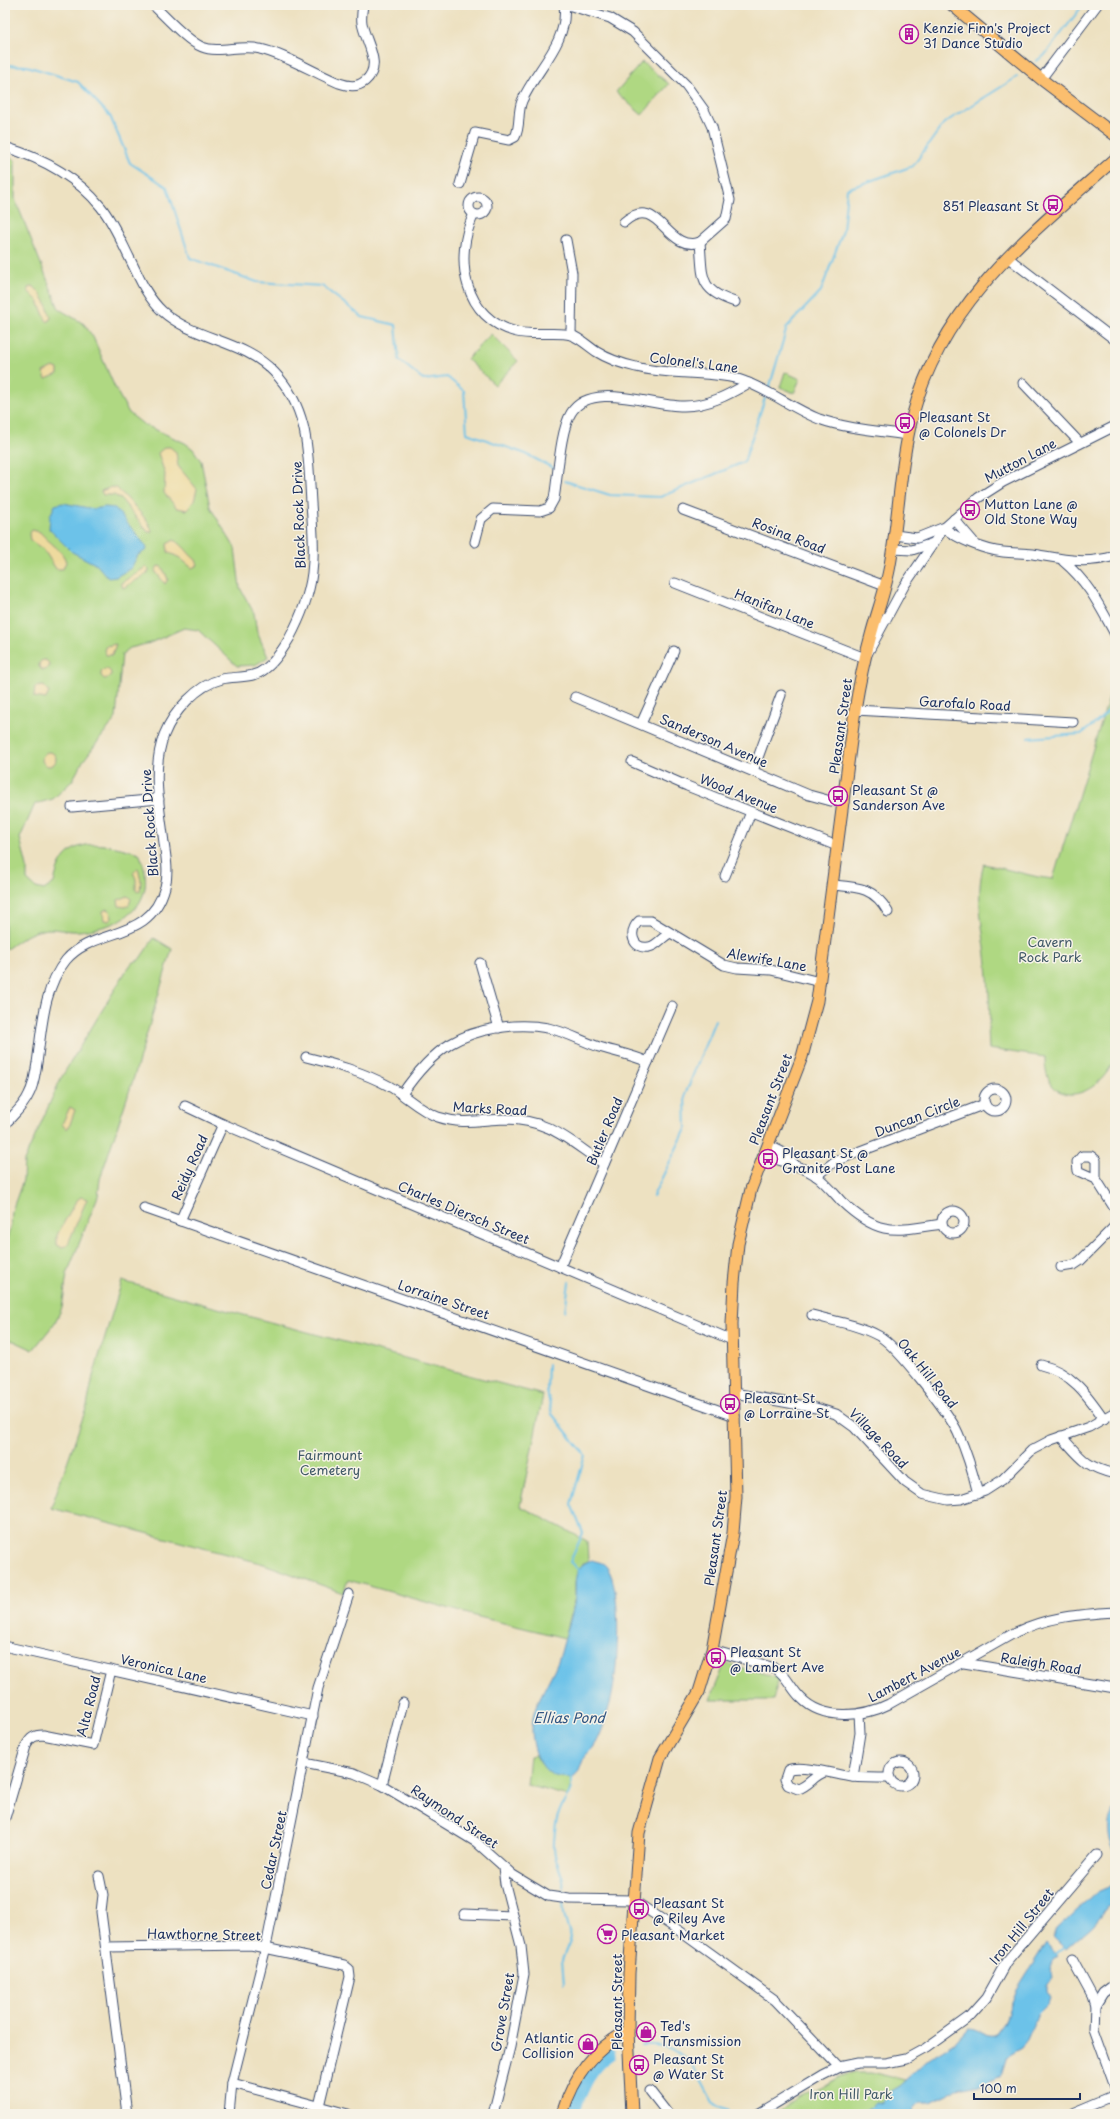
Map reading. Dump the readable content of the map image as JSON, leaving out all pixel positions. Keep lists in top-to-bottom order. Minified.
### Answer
{"streets":{"main road":["Pleasant Street"],"street":["Colonel's Lane","Mutton Lane","Black Rock Drive","Rosina Road","Hanifan Lane","Garofalo Road","Sanderson Avenue","Wood Avenue","Alewife Lane","Marks Road","Duncan Circle","Butler Road","Reidy Road","Charles Diersch Street","Lorraine Street","Oak Hill Road","Village Road","Raleigh Road","Veronica Lane","Lambert Avenue","Alta Road","Raymond Street","Cedar Street","Iron Hill Street","Hawthorne Street","Grove Street"]},"crossings":[["Colonel's Lane","Pleasant Street"],["Mutton Lane","Hanifan Lane"],["Mutton Lane","Pleasant Street"],["Rosina Road","Pleasant Street"],["Hanifan Lane","Pleasant Street"],["Garofalo Road","Pleasant Street"],["Pleasant Street","Sanderson Avenue"],["Pleasant Street","Wood Avenue"],["Pleasant Street","Alewife Lane"],["Pleasant Street","Charles Diersch Street"],["Pleasant Street","Lorraine Street"],["Pleasant Street","Village Road"],["Pleasant Street","Lambert Avenue"],["Pleasant Street","Raymond Street"],["Marks Road","Butler Road"],["Butler Road","Charles Diersch Street"],["Reidy Road","Charles Diersch Street"],["Reidy Road","Lorraine Street"],["Oak Hill Road","Village Road"],["Raleigh Road","Lambert Avenue"],["Veronica Lane","Alta Road"],["Veronica Lane","Cedar Street"],["Raymond Street","Cedar Street"],["Raymond Street","Grove Street"],["Cedar Street","Hawthorne Street"]],"water":["Ellias Pond"],"parks":["Cavern Rock Park","Fairmount Cemetery","Iron Hill Park"],"places":{"building":["Kenzie Finn's Project 31 Dance Studio"],"bus stop":["851 Pleasant St","Pleasant St @ Colonels Dr","Mutton Lane @ Old Stone Way","Pleasant St @ Sanderson Ave","Pleasant St @ Granite Post Lane","Pleasant St @ Lorraine St","Pleasant St @ Lambert Ave","Pleasant St @ Riley Ave","Pleasant St @ Water St"],"supermarket":["Pleasant Market"],"shop":["Ted's Transmission","Atlantic Collision"]},"scale_bar":"100 m"}
